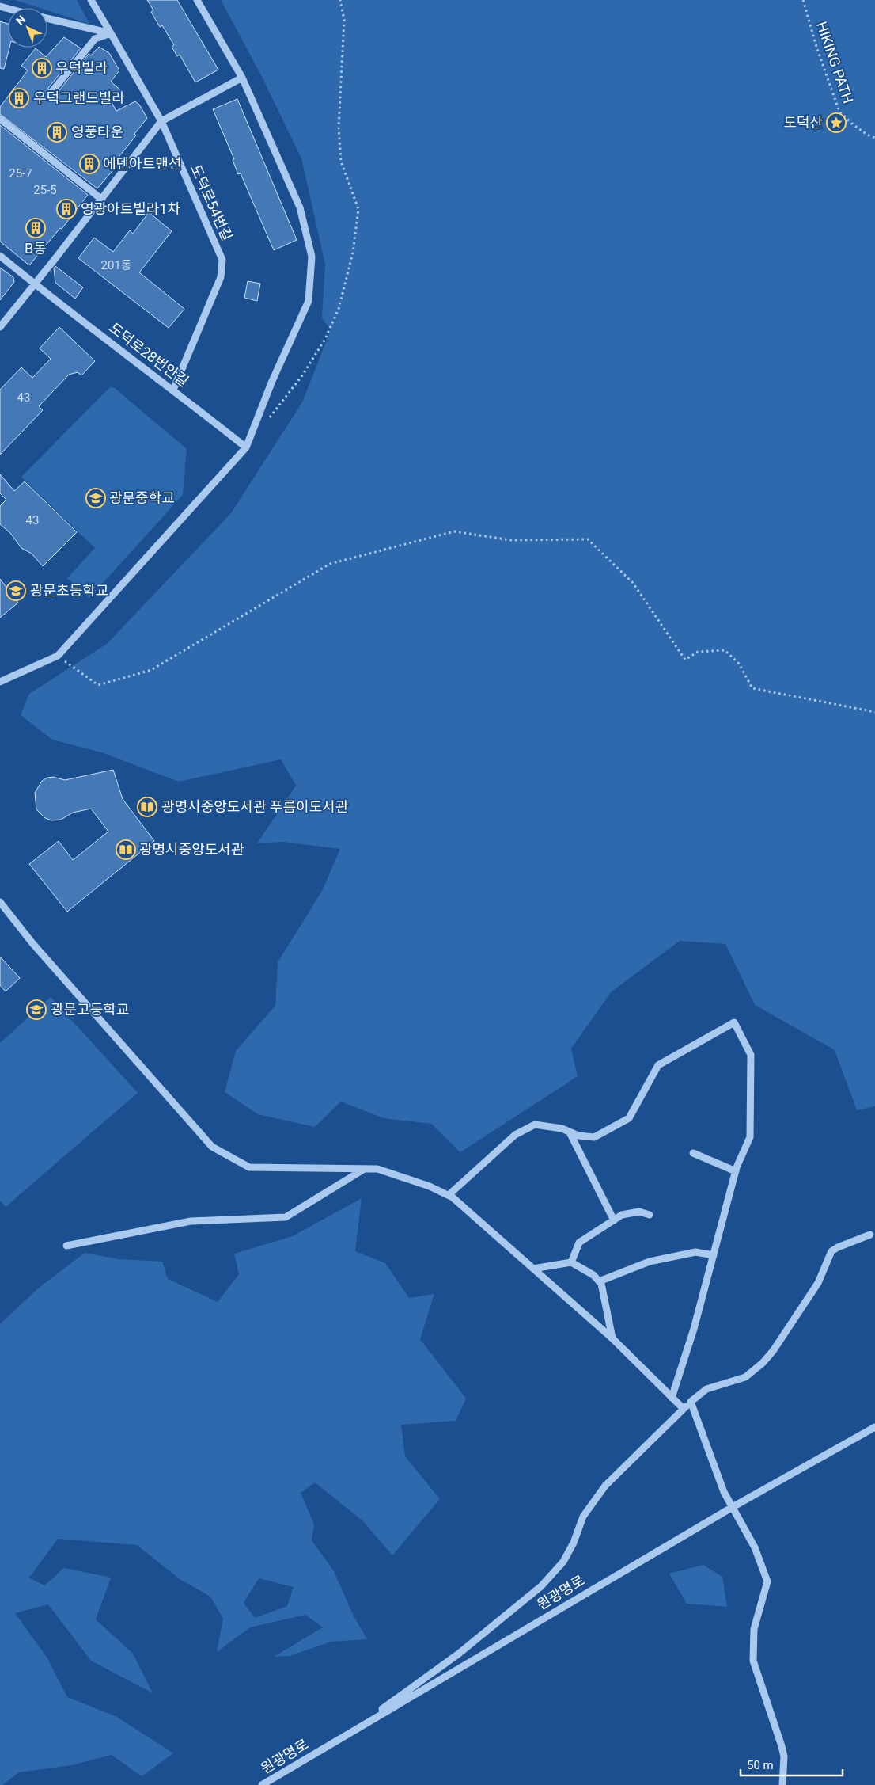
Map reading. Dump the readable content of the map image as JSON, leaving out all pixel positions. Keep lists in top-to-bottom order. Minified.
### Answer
{"streets":{"street":["도덕로54번길","도덕로28번안길","원광명로"],"path":["HIKING PATH"]},"crossings":[["도덕로54번길","도덕로28번안길"]],"places":{"building":["우덕빌라","우덕그랜드빌라","영풍타운","에덴아트맨션","영광아트빌라1차","B동"],"place":["도덕산"],"school or university":["광문중학교","광문초등학교","광문고등학교"],"library":["광명시중앙도서관 푸름이도서관","광명시중앙도서관"]},"house_numbers":["25-7","25-5","201동","43","43"],"scale_bar":"50 m","north":"top left"}
